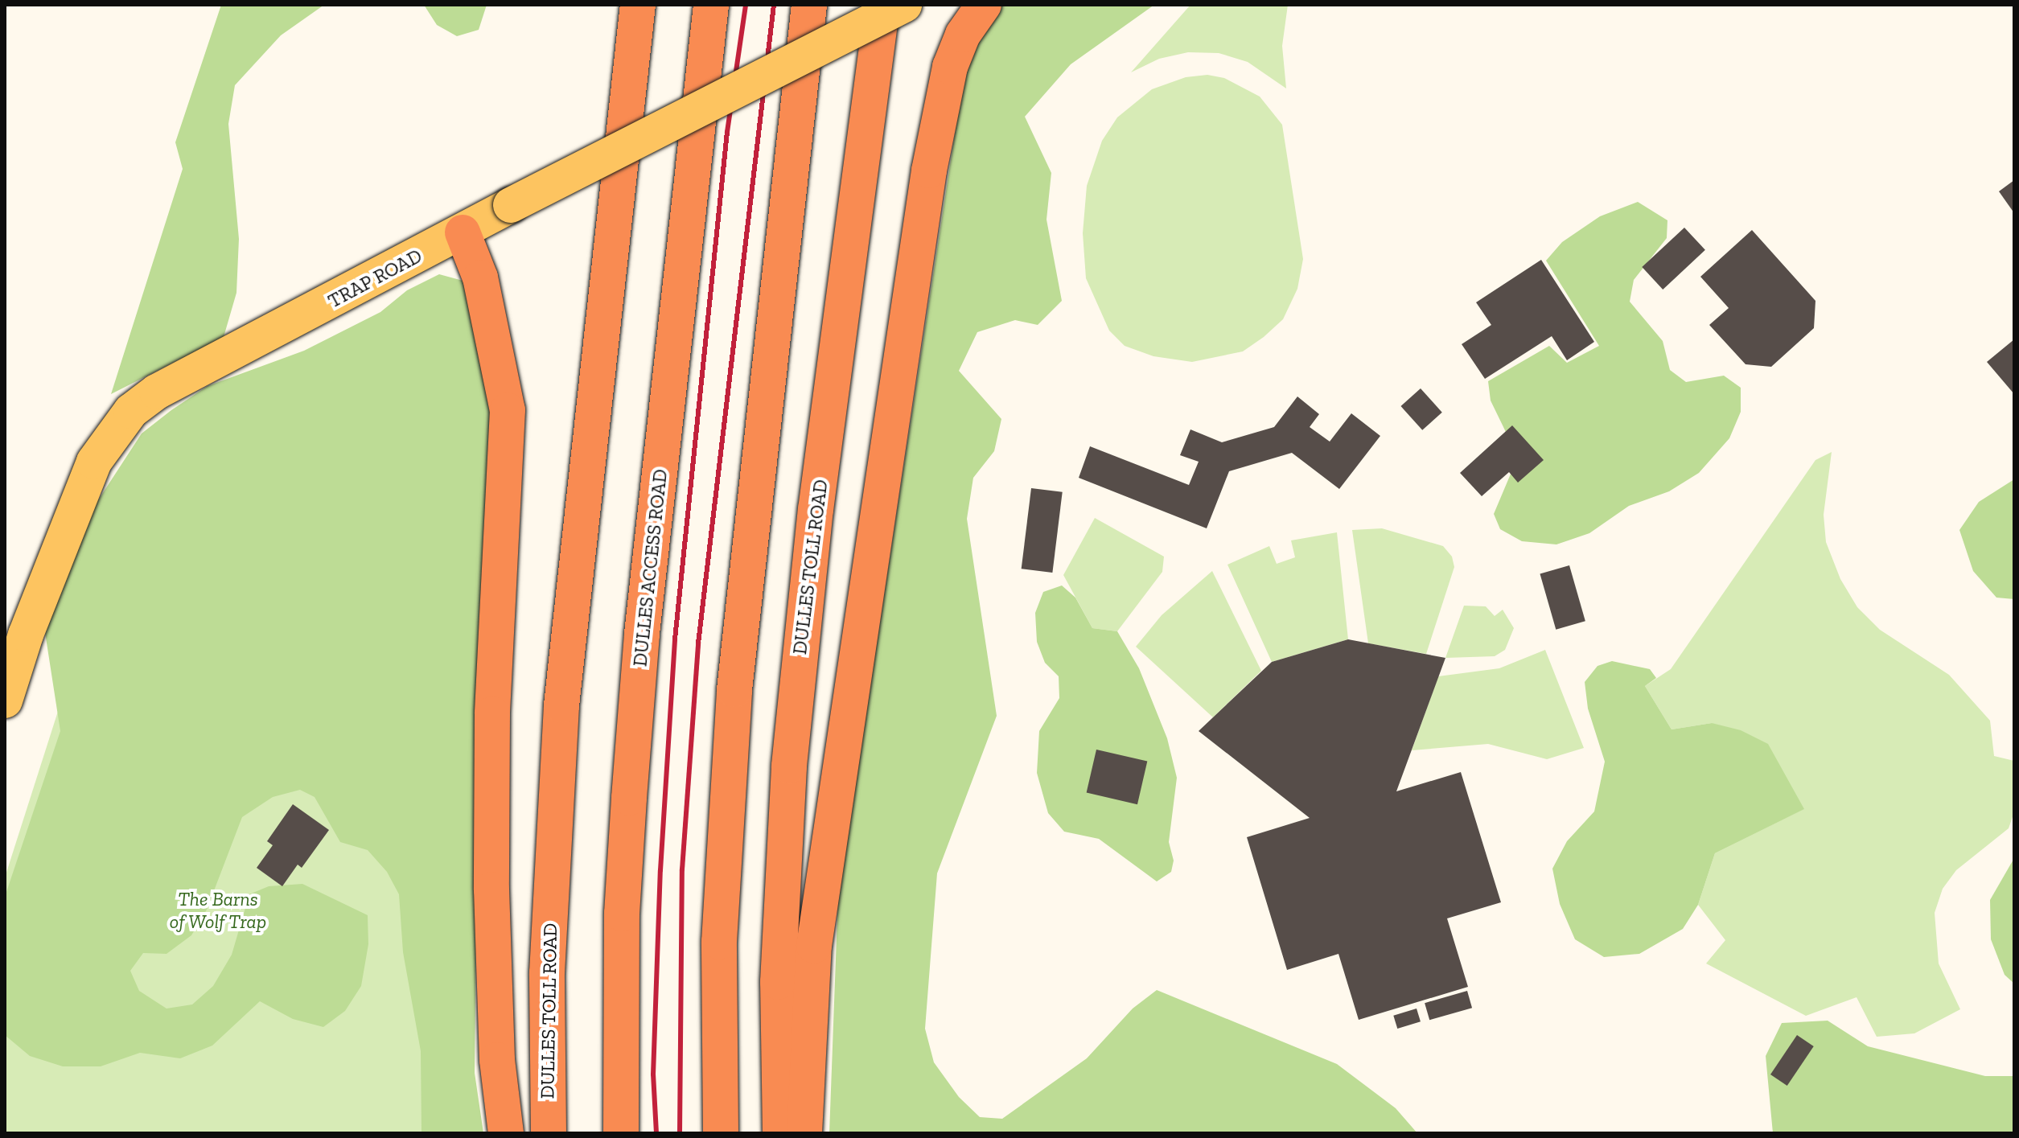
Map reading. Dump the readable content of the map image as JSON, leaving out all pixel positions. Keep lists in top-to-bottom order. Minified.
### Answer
{"streets":{"highway":["DULLES TOLL ROAD","DULLES ACCESS ROAD"],"main road":["TRAP ROAD"]},"parks":["The Barns of Wolf Trap"]}
